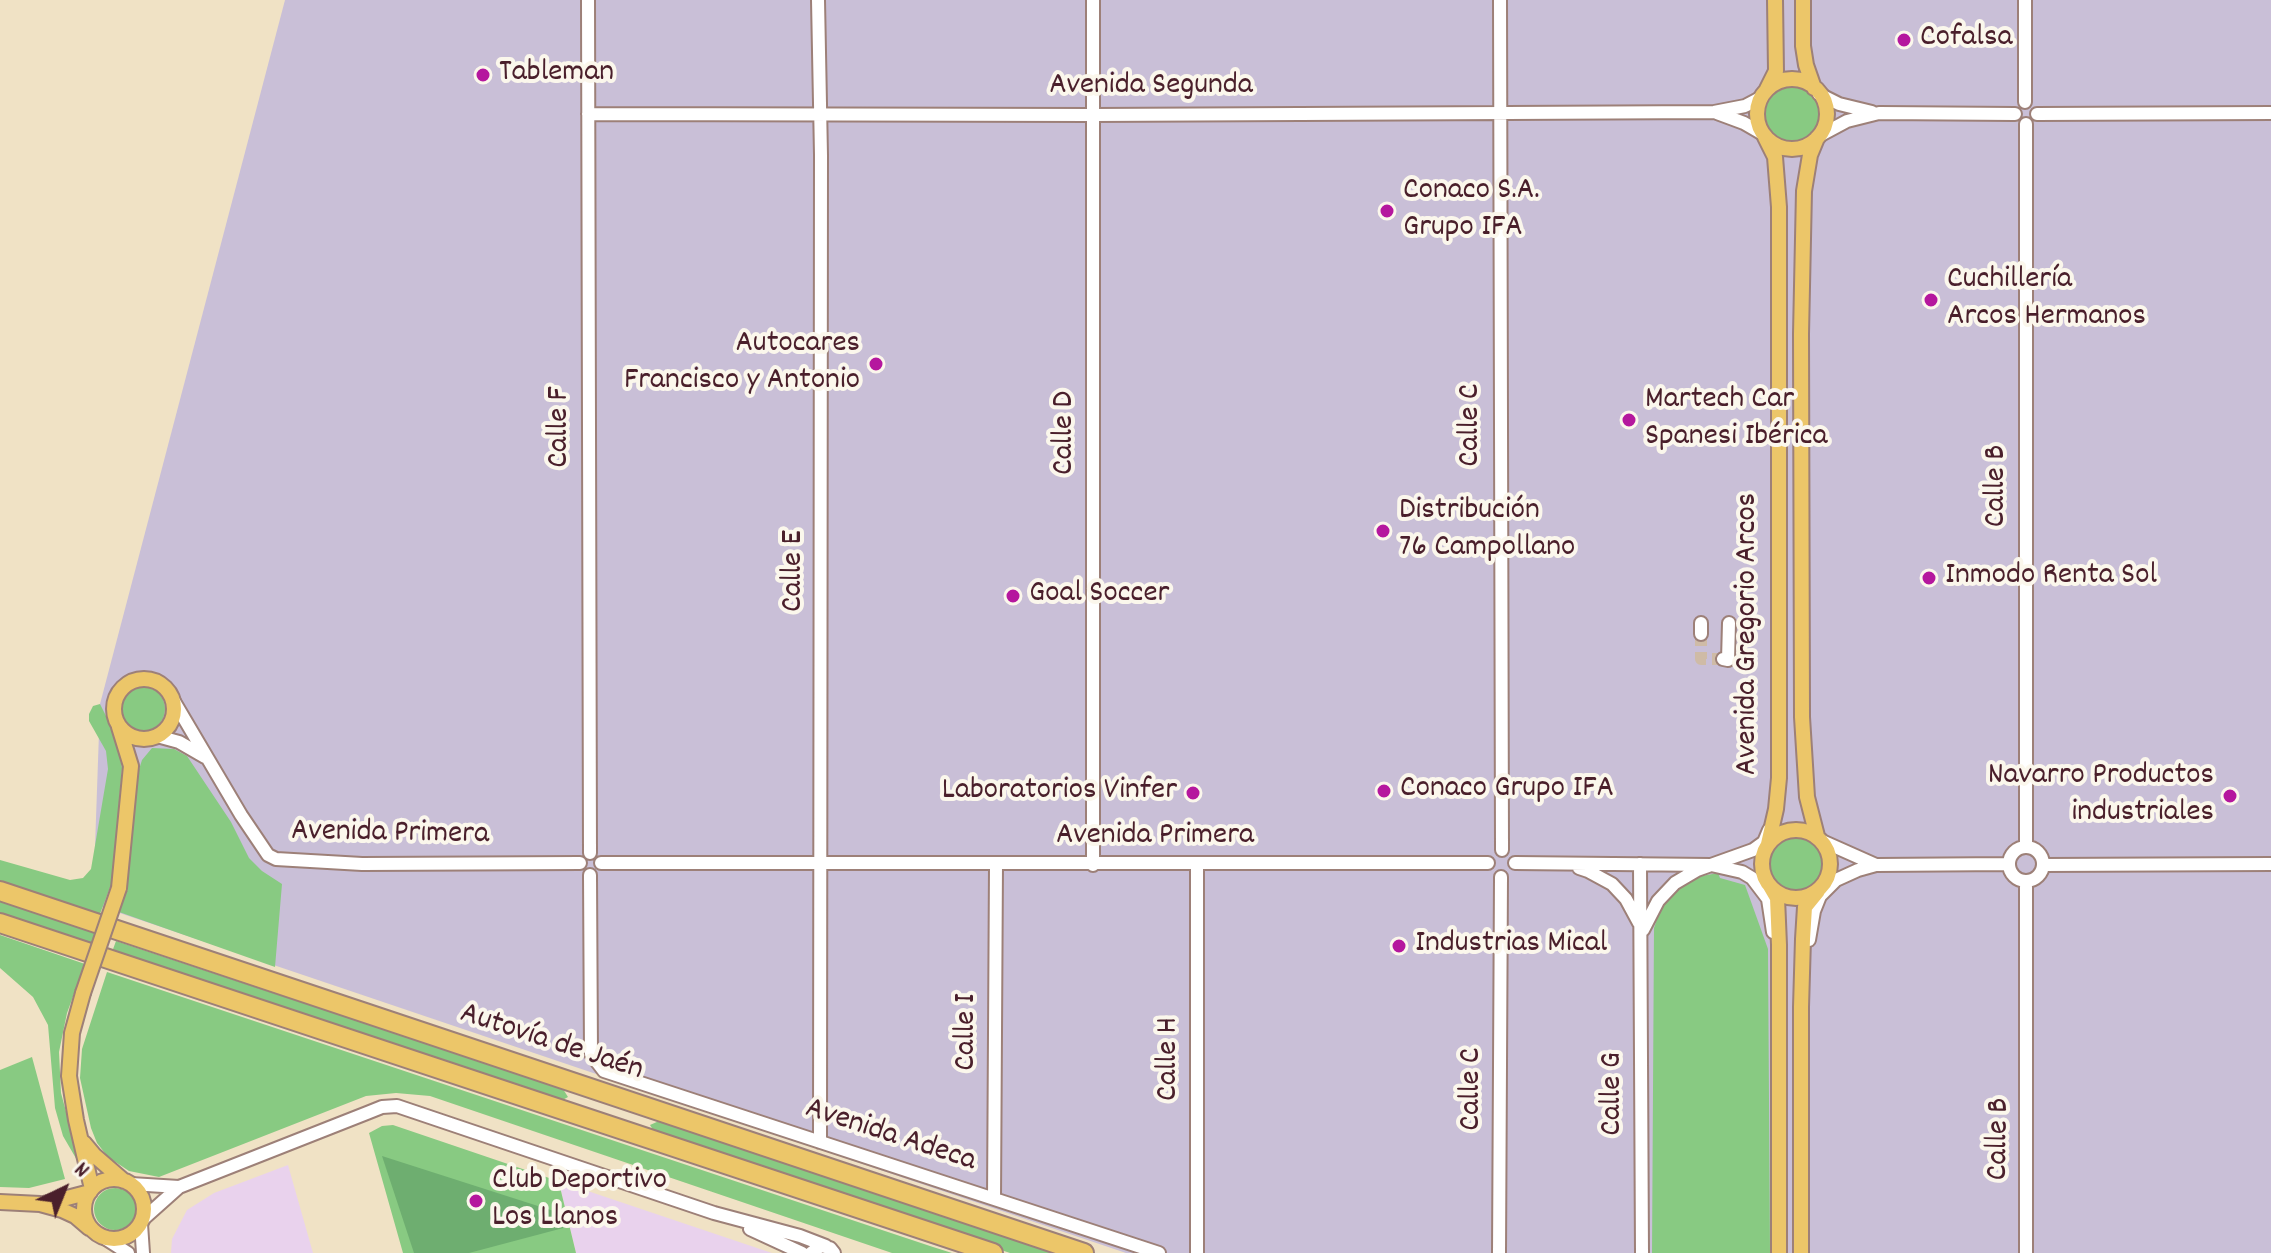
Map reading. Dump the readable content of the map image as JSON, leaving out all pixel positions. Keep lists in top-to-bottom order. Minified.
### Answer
{"streets":{"highway":["Autovía de Jaén"],"main road":["Avenida Gregorio Arcos"],"street":["Avenida Segunda","Calle C","Calle F","Calle D","Calle B","Calle E","Avenida Primera","Calle I","Calle H","Calle G","Avenida Adeca"]},"crossings":[["Avenida Segunda","Calle C"],["Avenida Segunda","Calle F"],["Avenida Segunda","Calle D"],["Avenida Segunda","Calle E"],["Avenida Segunda","Avenida Gregorio Arcos"],["Calle C","Avenida Primera"],["Calle F","Avenida Primera"],["Calle F","Avenida Adeca"],["Calle D","Avenida Primera"],["Calle E","Avenida Primera"],["Calle E","Avenida Adeca"],["Avenida Primera","Calle I"],["Avenida Primera","Calle H"],["Avenida Primera","Avenida Adeca"],["Calle I","Avenida Adeca"]],"places":["Cofalsa","Tableman","Conaco S.A. Grupo IFA","Cuchillería Arcos Hermanos","Autocares Francisco y Antonio","Martech Car Spanesi Ibérica","Distribución 76 Campollano","Inmodo Renta Sol","Goal Soccer","Conaco Grupo IFA","Laboratorios Vinfer","Navarro Productos industriales","Industrias Mical","Club Deportivo Los Llanos"],"north":"top right"}
